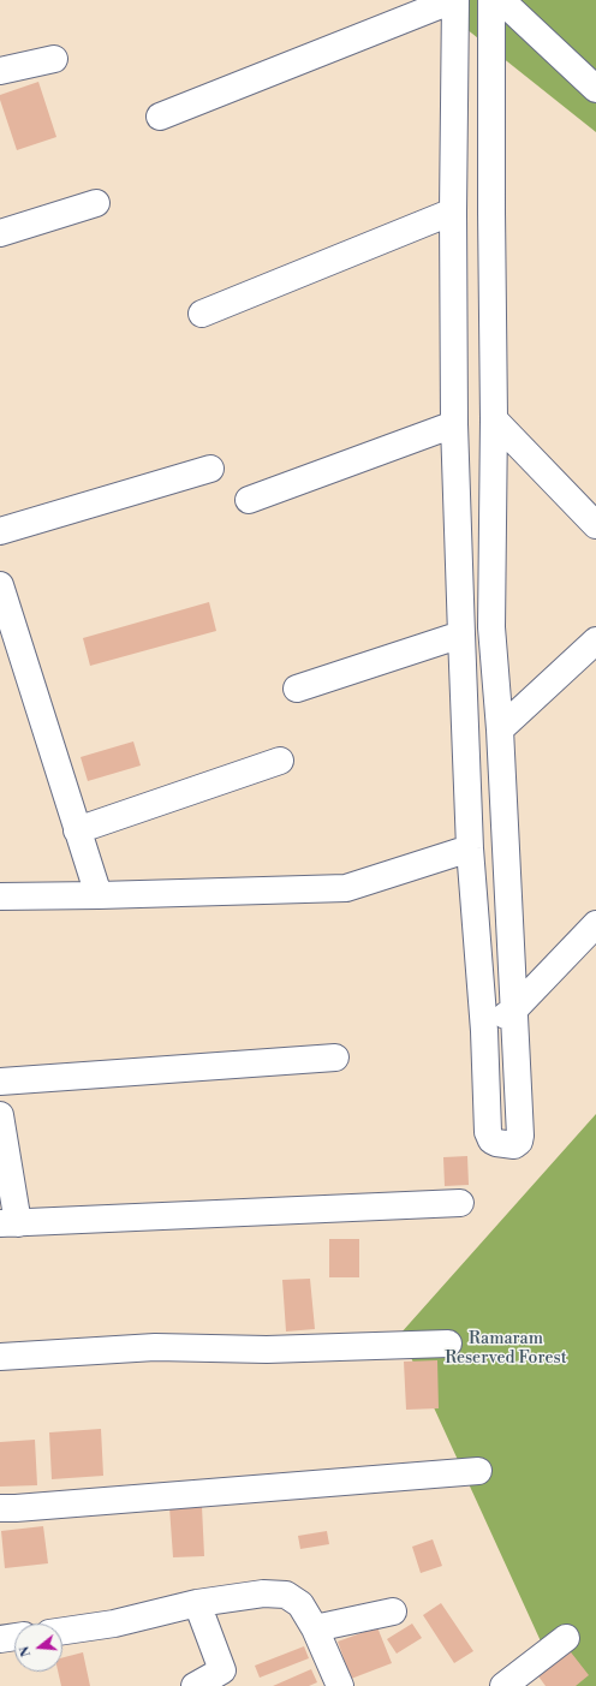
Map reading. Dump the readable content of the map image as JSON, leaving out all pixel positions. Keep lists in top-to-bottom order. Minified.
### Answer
{"parks":["Ramaram Reserved Forest"],"north":"left"}
